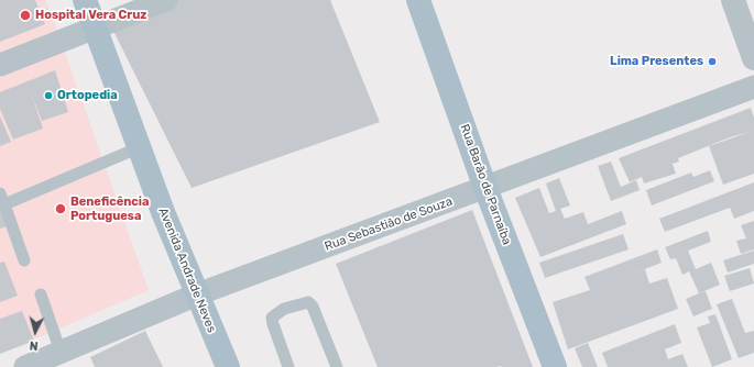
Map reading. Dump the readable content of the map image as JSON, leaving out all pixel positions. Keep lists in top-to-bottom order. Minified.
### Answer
{"streets":{"main road":["Rua Barão de Parnaíba","Avenida Andrade Neves"],"street":["Rua Sebastião de Souza"]},"crossings":[["Rua Barão de Parnaíba","Rua Sebastião de Souza"],["Rua Sebastião de Souza","Avenida Andrade Neves"]],"places":["Hospital Vera Cruz","Lima Presentes","Ortopedia","Beneficência Portuguesa"],"north":"bottom"}
